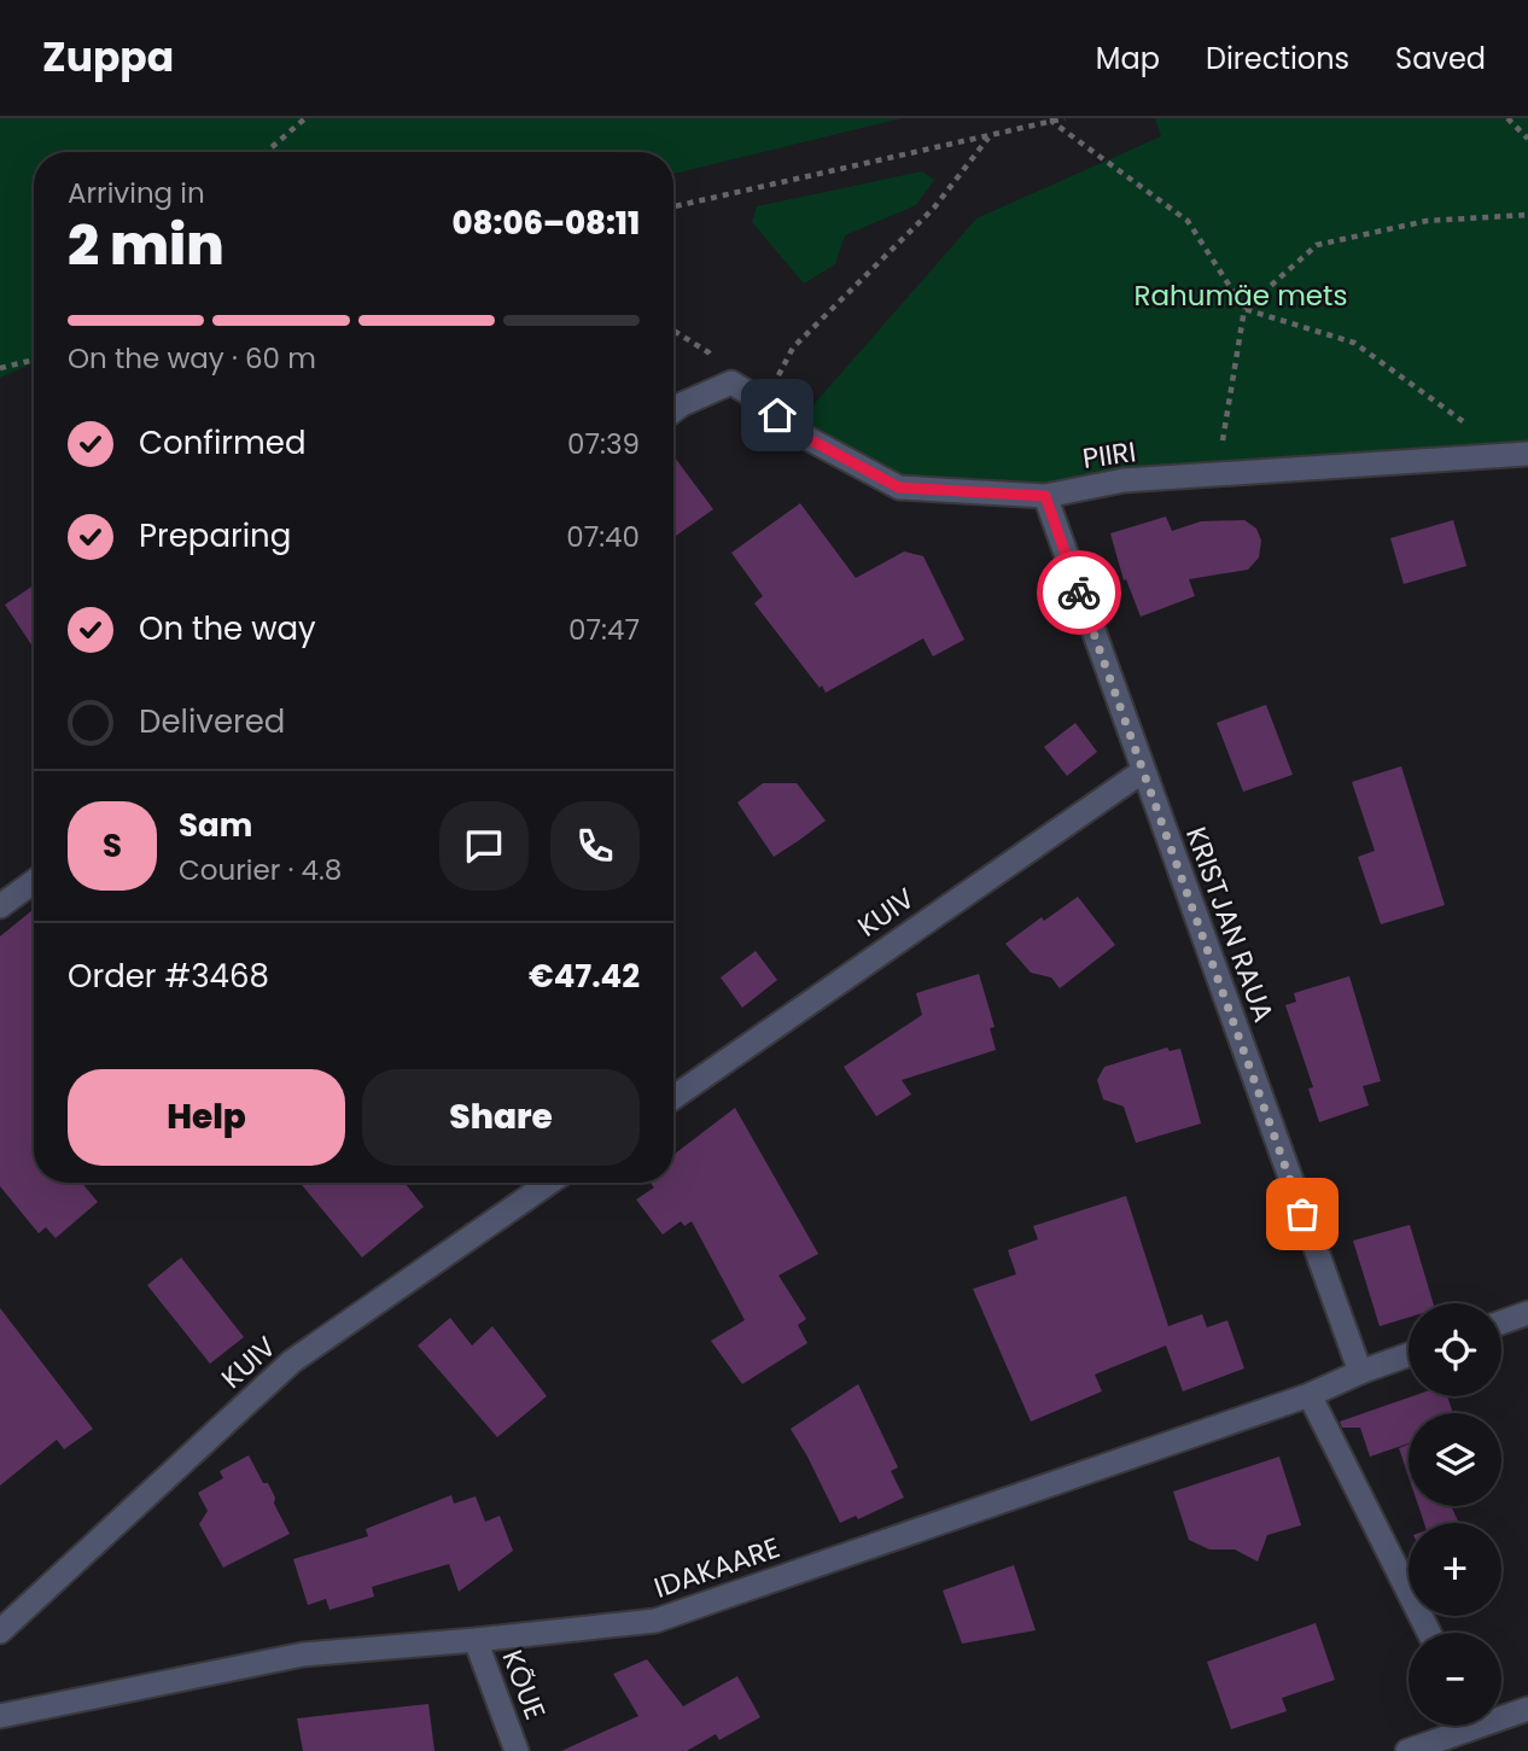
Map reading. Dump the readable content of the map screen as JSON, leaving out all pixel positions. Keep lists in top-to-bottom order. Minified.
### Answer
{"streets":{"street":["PIIRI","KUIV","KRISTJAN RAUA","IDAKAARE","KÕUE"]},"crossings":[["PIIRI","KRISTJAN RAUA"],["KUIV","KRISTJAN RAUA"],["KRISTJAN RAUA","IDAKAARE"],["IDAKAARE","KÕUE"]],"parks":["Rahumäe mets"],"page":{"header":"Zuppa","nav":["Map","Directions","Saved"],"heading":["2 min","Arriving in","08:06–08:11"],"panel":["Sam","Courier · 4.8","Order #3468","€47.42"],"bar":"On the way · 60 m","list":[["Confirmed","07:39"],["Preparing","07:40"],["On the way","07:47"],"Delivered"],"round":"S","buttons":["Help","Share"],"map_buttons":["+","−"]}}
